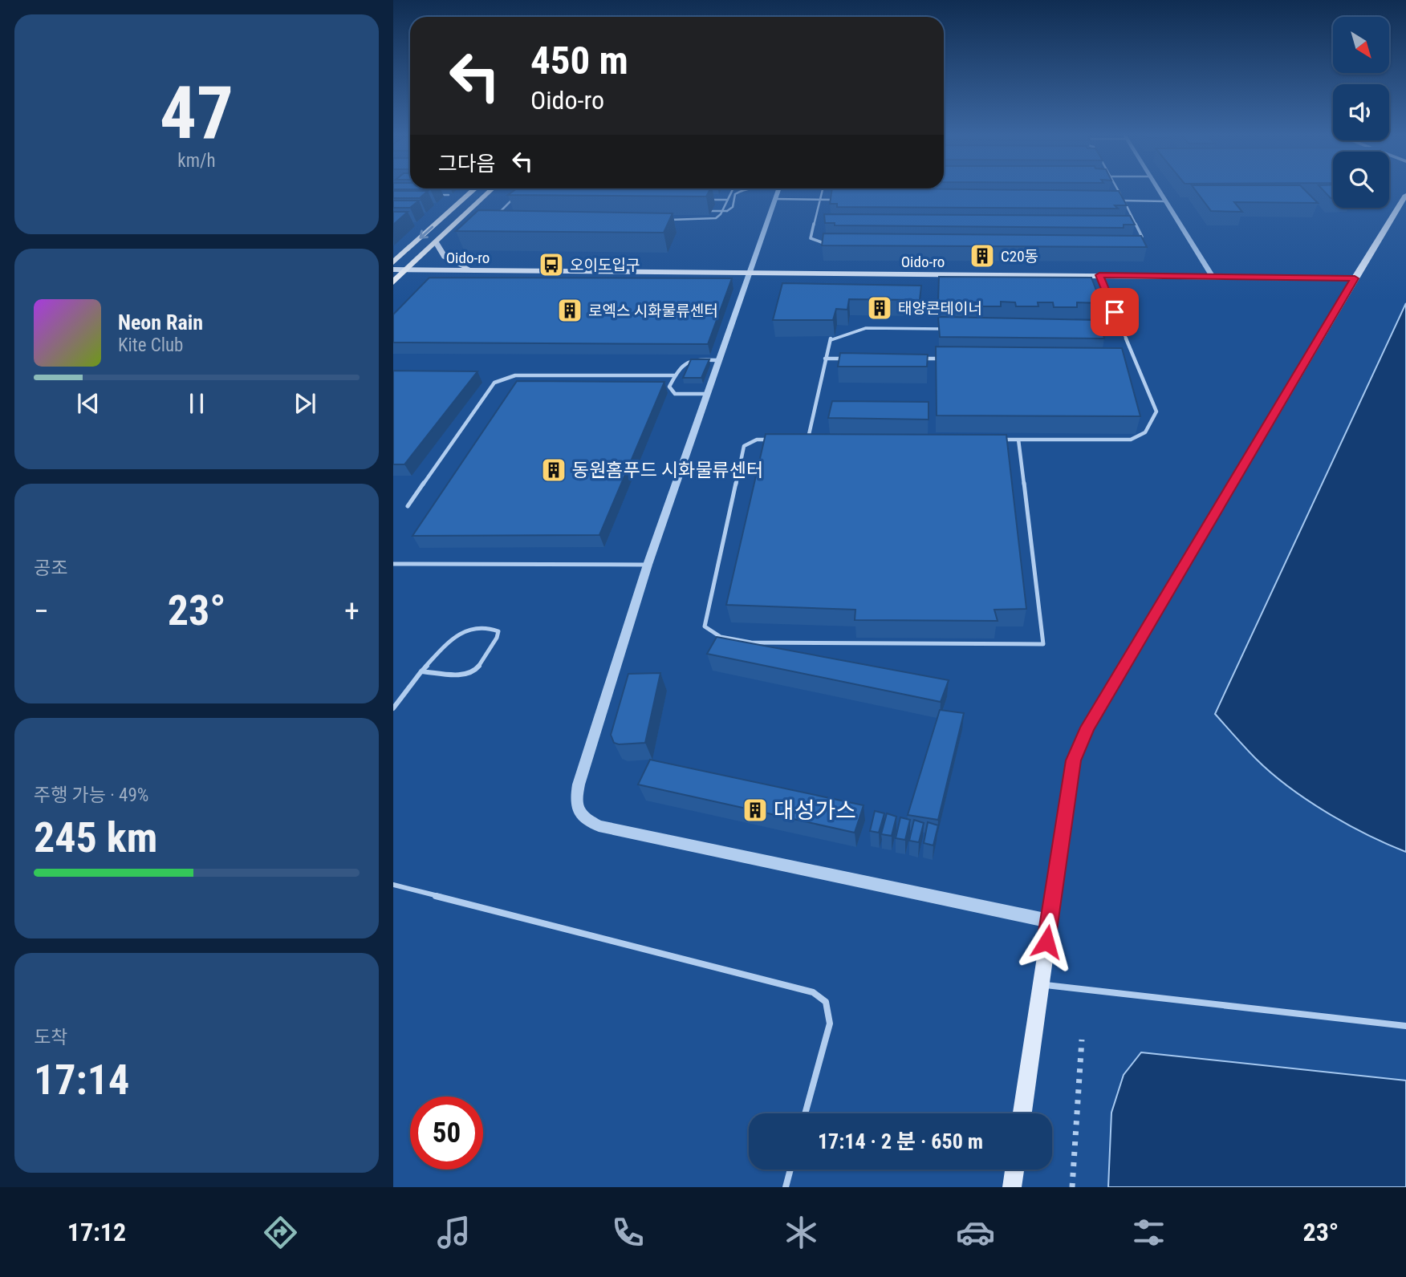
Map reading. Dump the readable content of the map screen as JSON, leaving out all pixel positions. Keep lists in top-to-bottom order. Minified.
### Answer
{"streets":{"main road":["Oido-ro"]},"places":{"building":["C20동","태양콘테이너","로엑스 시화물류센터","동원홈푸드 시화물류센터","대성가스"],"bus stop":["오이도입구"]},"north":"bottom right","page":{"tile":[["47","km/h"],"공조",["주행 가능 · 49%","245 km"],["도착","17:14"]],"turn":["450 m","Oido-ro"],"then":"그다음","song":["Neon Rain","Kite Club"],"heat":["−","23°","+"],"limit":"50","trip":"17:14 · 2 분 · 650 m","tabs":["17:12","23°"]}}
